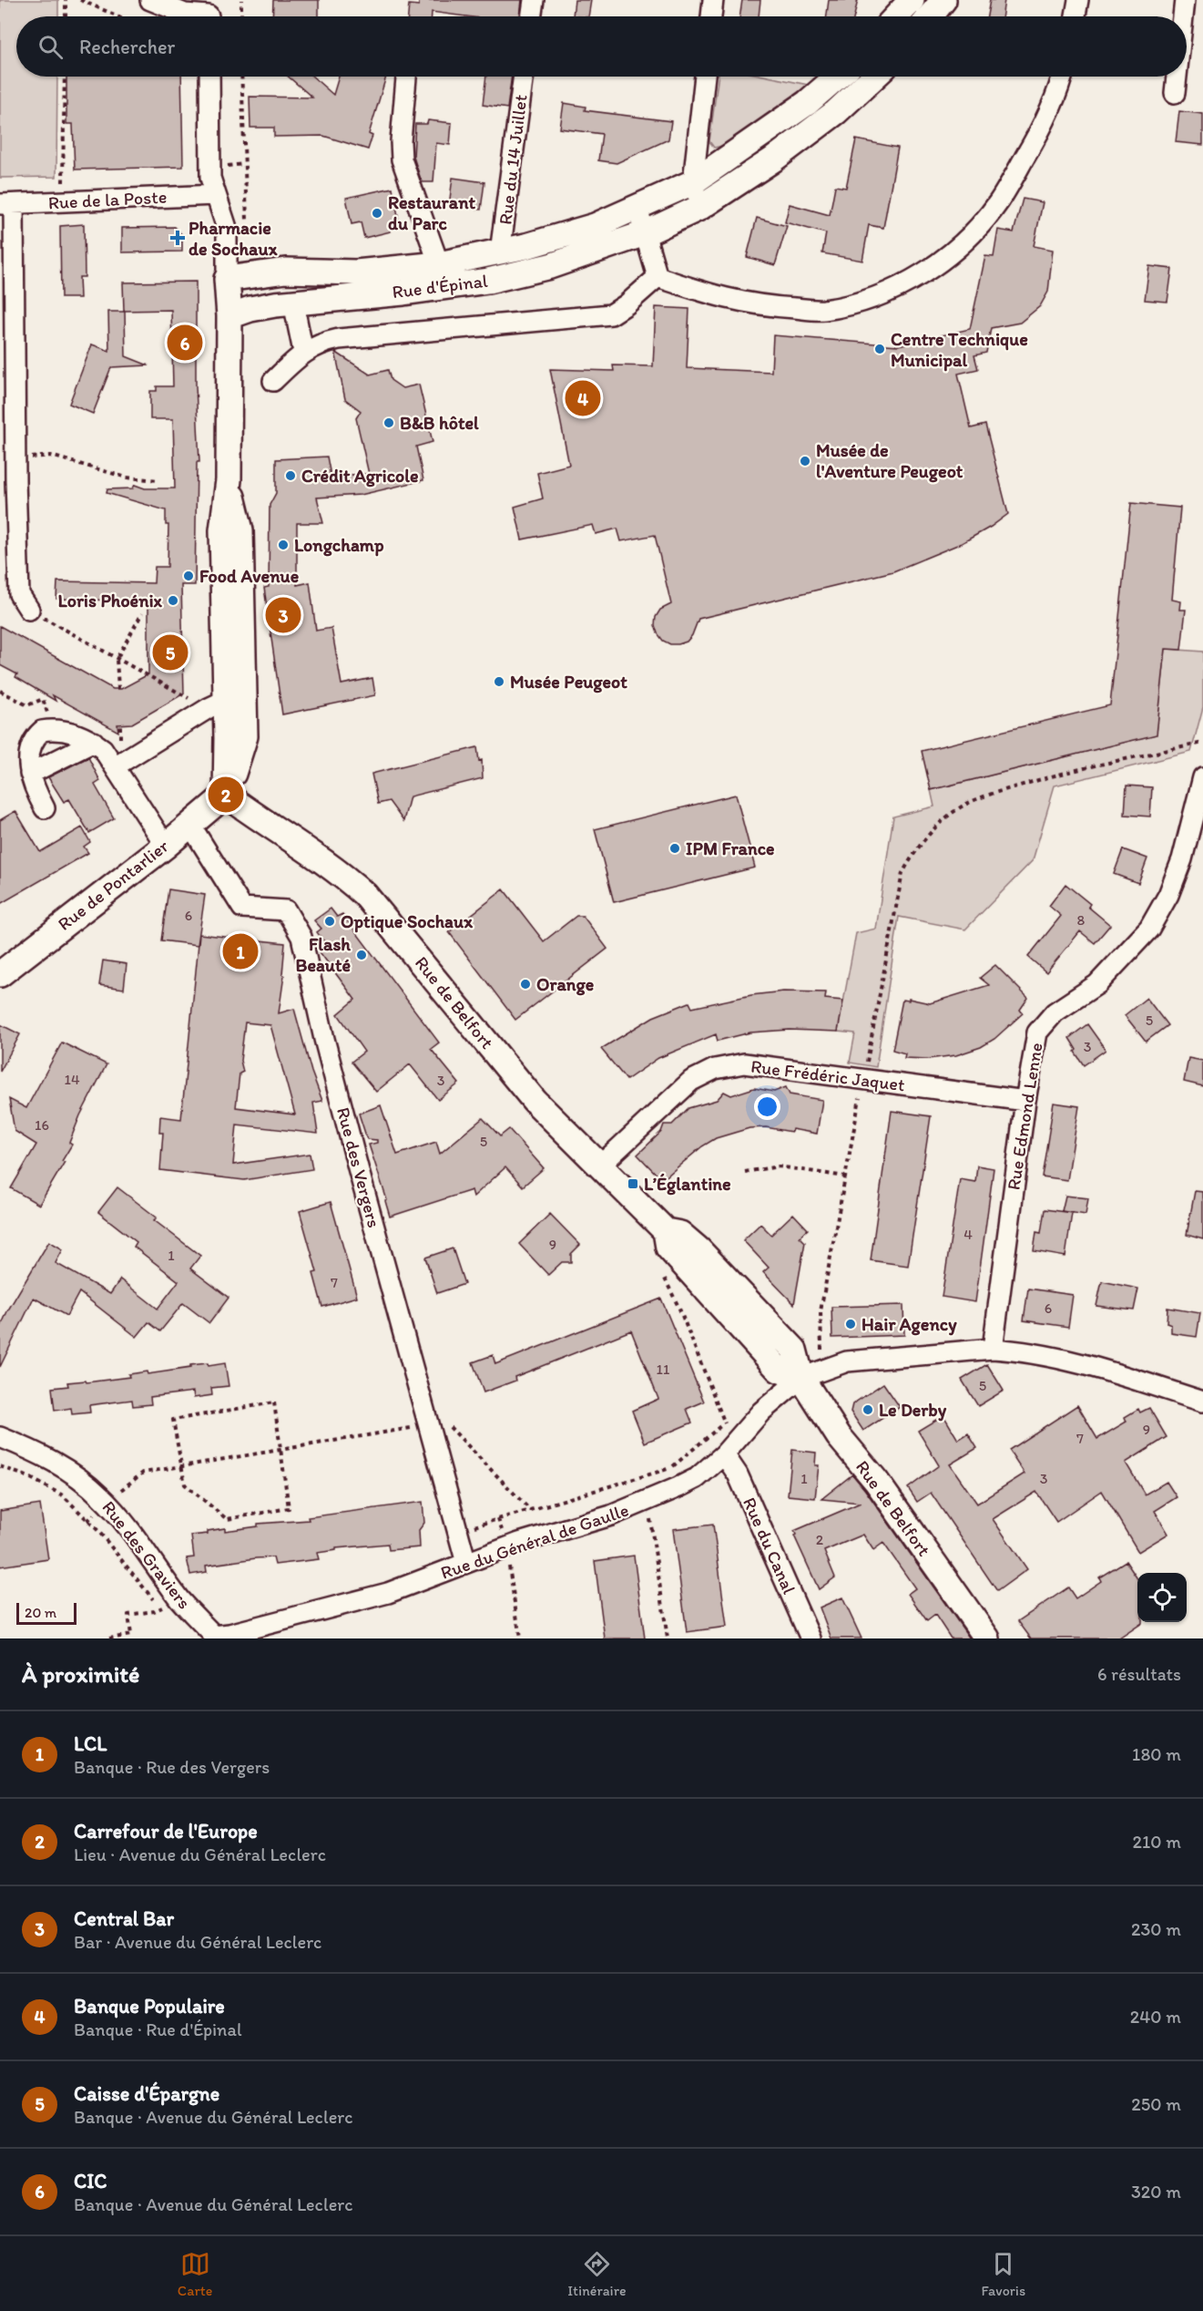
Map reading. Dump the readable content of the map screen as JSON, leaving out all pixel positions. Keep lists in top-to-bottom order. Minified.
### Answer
{"streets":{"main road":["Rue d'Épinal","Rue de Pontarlier","Rue de Belfort"],"street":["Rue du 14 Juillet","Rue de la Poste","Rue Frédéric Jaquet","Rue Edmond Lenne","Rue des Vergers","Rue du Général de Gaulle","Rue du Canal","Rue des Graviers"]},"crossings":[["Rue du 14 Juillet","Rue d'Épinal"],["Rue de Pontarlier","Rue de Belfort"],["Rue de Pontarlier","Rue des Vergers"],["Rue de Belfort","Rue Frédéric Jaquet"],["Rue de Belfort","Rue du Général de Gaulle"],["Rue Frédéric Jaquet","Rue Edmond Lenne"],["Rue des Vergers","Rue du Général de Gaulle"],["Rue du Général de Gaulle","Rue du Canal"],["Rue du Général de Gaulle","Rue des Graviers"]],"places":{"other":["Restaurant du Parc","Centre Technique Municipal","B&B hôtel","Musée de l'Aventure Peugeot","Crédit Agricole","Longchamp","Food Avenue","Loris Phoénix","Musée Peugeot","IPM France","Optique Sochaux","Flash Beauté","Orange","Hair Agency","Le Derby"],"health":["Pharmacie de Sochaux"],"transit":["L’Églantine"]},"house_numbers":["6","8","5","3","14","3","16","5","4","9","1","7","6","11","5","9","7","1","3","2"],"scale_bar":"20 m","page":{"search":"Rechercher","pins":["6","4","3","5","2","1"],"scale":"20 m","heading":["À proximité","6 résultats"],"list":[{"mark":"1","name":"LCL","note":"Banque · Rue des Vergers","value":"180 m"},{"mark":"2","name":"Carrefour de l'Europe","note":"Lieu · Avenue du Général Leclerc","value":"210 m"},{"mark":"3","name":"Central Bar","note":"Bar · Avenue du Général Leclerc","value":"230 m"},{"mark":"4","name":"Banque Populaire","note":"Banque · Rue d'Épinal","value":"240 m"},{"mark":"5","name":"Caisse d'Épargne","note":"Banque · Avenue du Général Leclerc","value":"250 m"},{"mark":"6","name":"CIC","note":"Banque · Avenue du Général Leclerc","value":"320 m"}],"nav":["Carte","Itinéraire","Favoris"]}}
